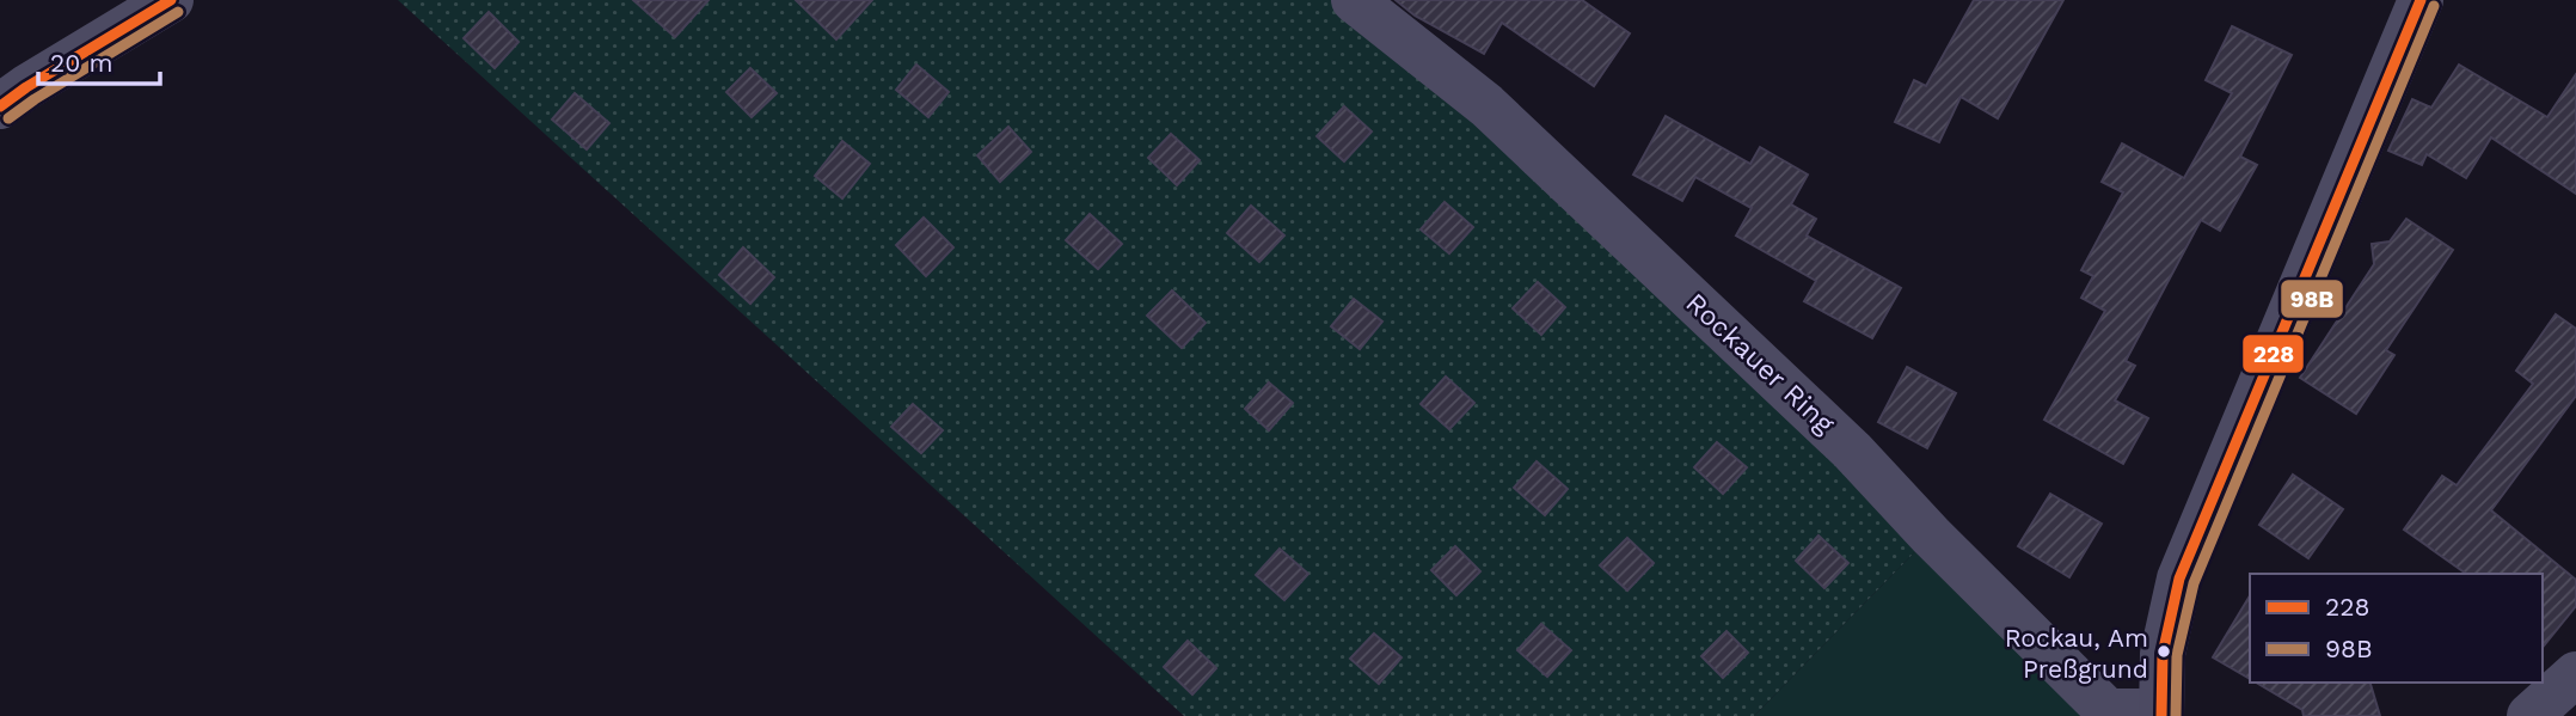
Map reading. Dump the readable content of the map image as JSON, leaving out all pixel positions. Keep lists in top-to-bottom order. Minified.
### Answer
{"streets":{"street":["Rockauer Ring"]},"places":["Rockau, Am Preßgrund"],"lines":["transit line 228","transit line 98B"],"legend":["228","98B"],"scale_bar":"20 m"}
